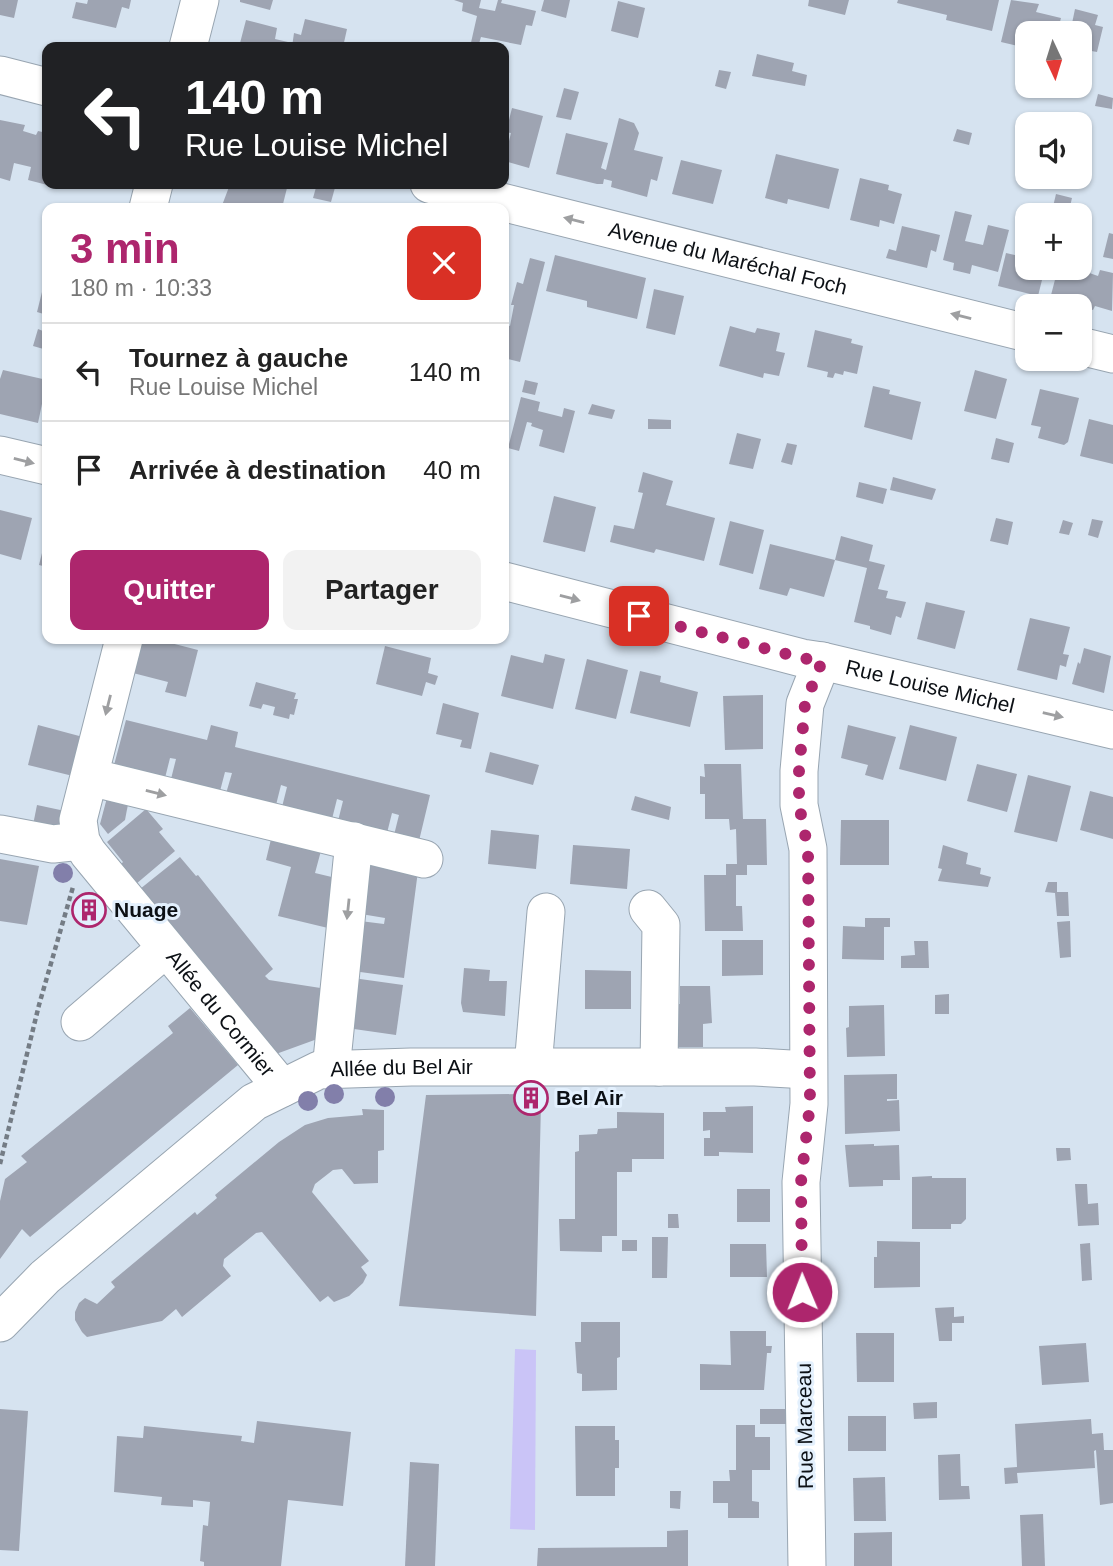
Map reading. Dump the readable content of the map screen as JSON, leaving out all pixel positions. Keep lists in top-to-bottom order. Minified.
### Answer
{"streets":{"street":["Avenue du Maréchal Foch","Rue Louise Michel","Allée du Cormier","Allée du Bel Air","Rue Marceau"]},"crossings":[["Rue Louise Michel","Rue Marceau"],["Allée du Cormier","Allée du Bel Air"],["Allée du Bel Air","Rue Marceau"]],"one_way":["Avenue du Maréchal Foch","Rue Louise Michel"],"places":{"building":["Nuage","Bel Air"]},"north":"bottom","page":{"map_buttons":["+","−"],"turn":["140 m","Rue Louise Michel"],"heading":["3 min","180 m · 10:33"],"list":[{"name":"Tournez à gauche","note":"Rue Louise Michel","value":"140 m"},{"name":"Arrivée à destination","value":"40 m"}],"buttons":["Quitter","Partager"]}}
